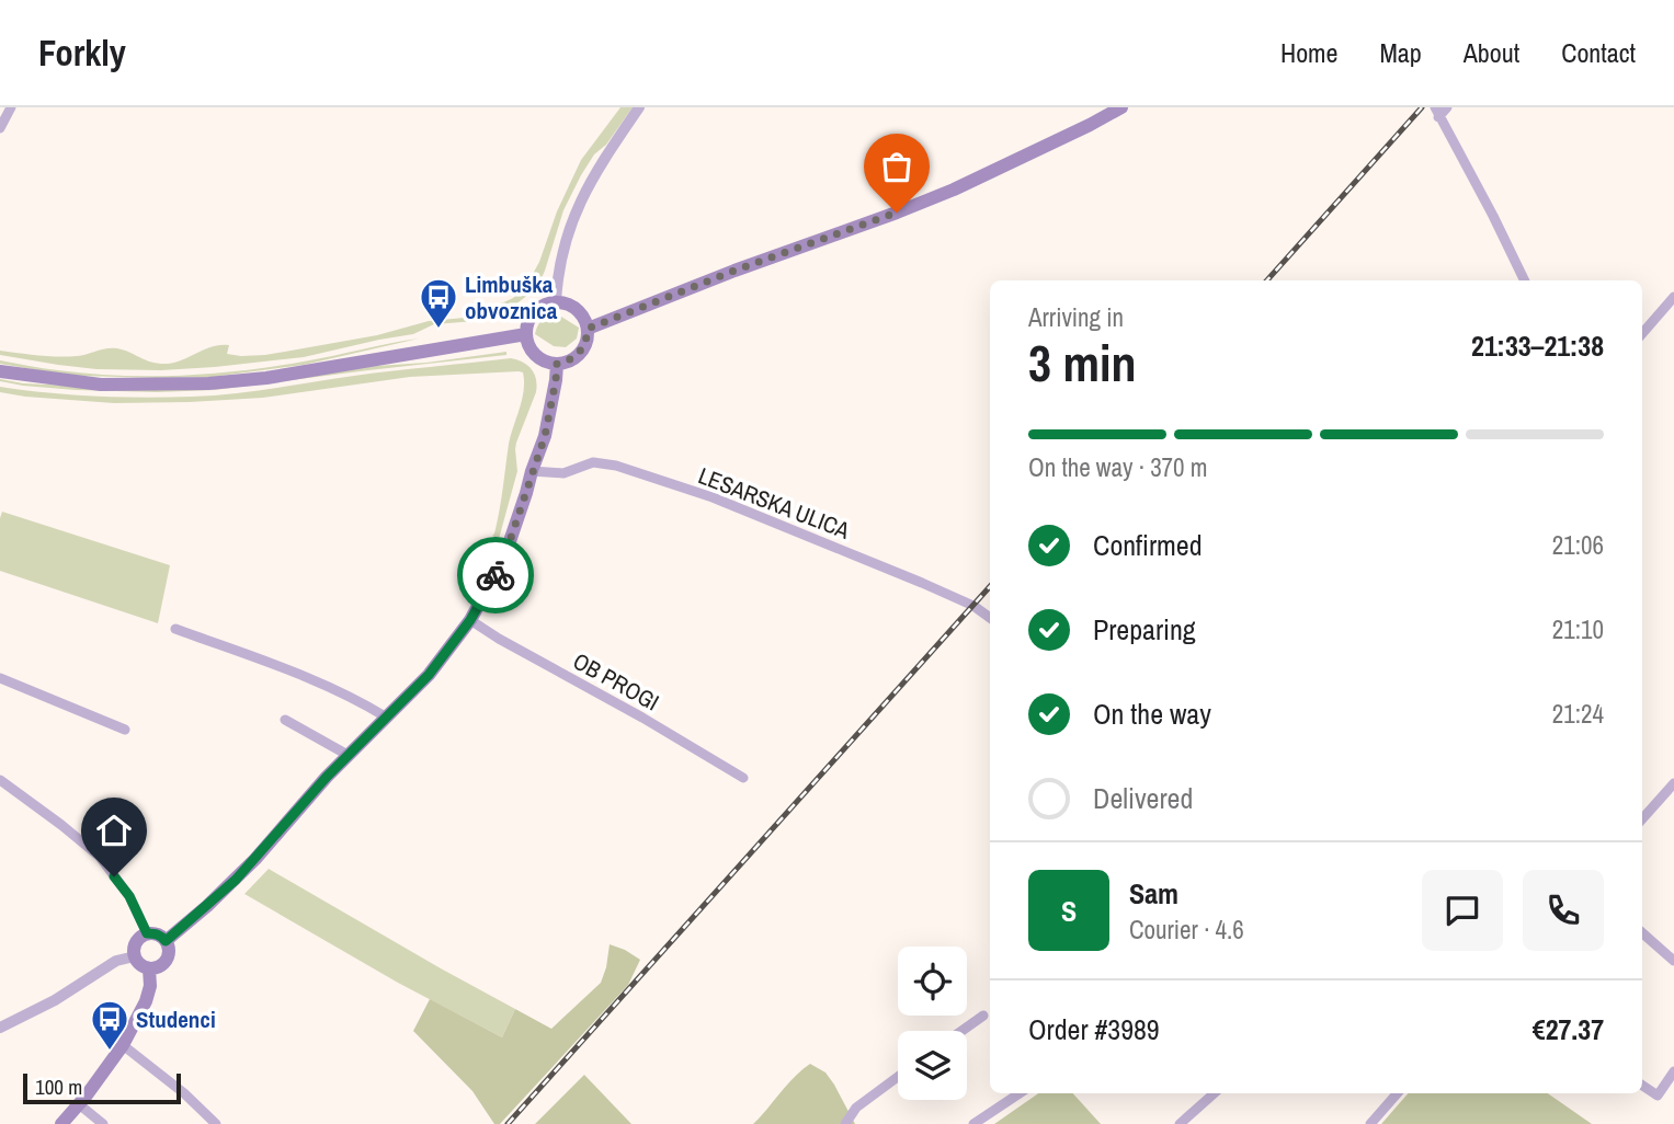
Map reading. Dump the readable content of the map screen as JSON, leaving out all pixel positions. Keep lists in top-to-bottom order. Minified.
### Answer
{"streets":{"street":["LESARSKA ULICA","OB PROGI"]},"places":{"bus stop":["Limbuška obvoznica","Studenci"]},"scale_bar":"100 m","page":{"header":"Forkly","nav":["Home","Map","About","Contact"],"heading":["3 min","Arriving in","21:33–21:38"],"panel":["Sam","Courier · 4.6","Order #3989","€27.37"],"bar":"On the way · 370 m","list":[["Confirmed","21:06"],["Preparing","21:10"],["On the way","21:24"],"Delivered"],"round":"S","scale":"100 m"}}
